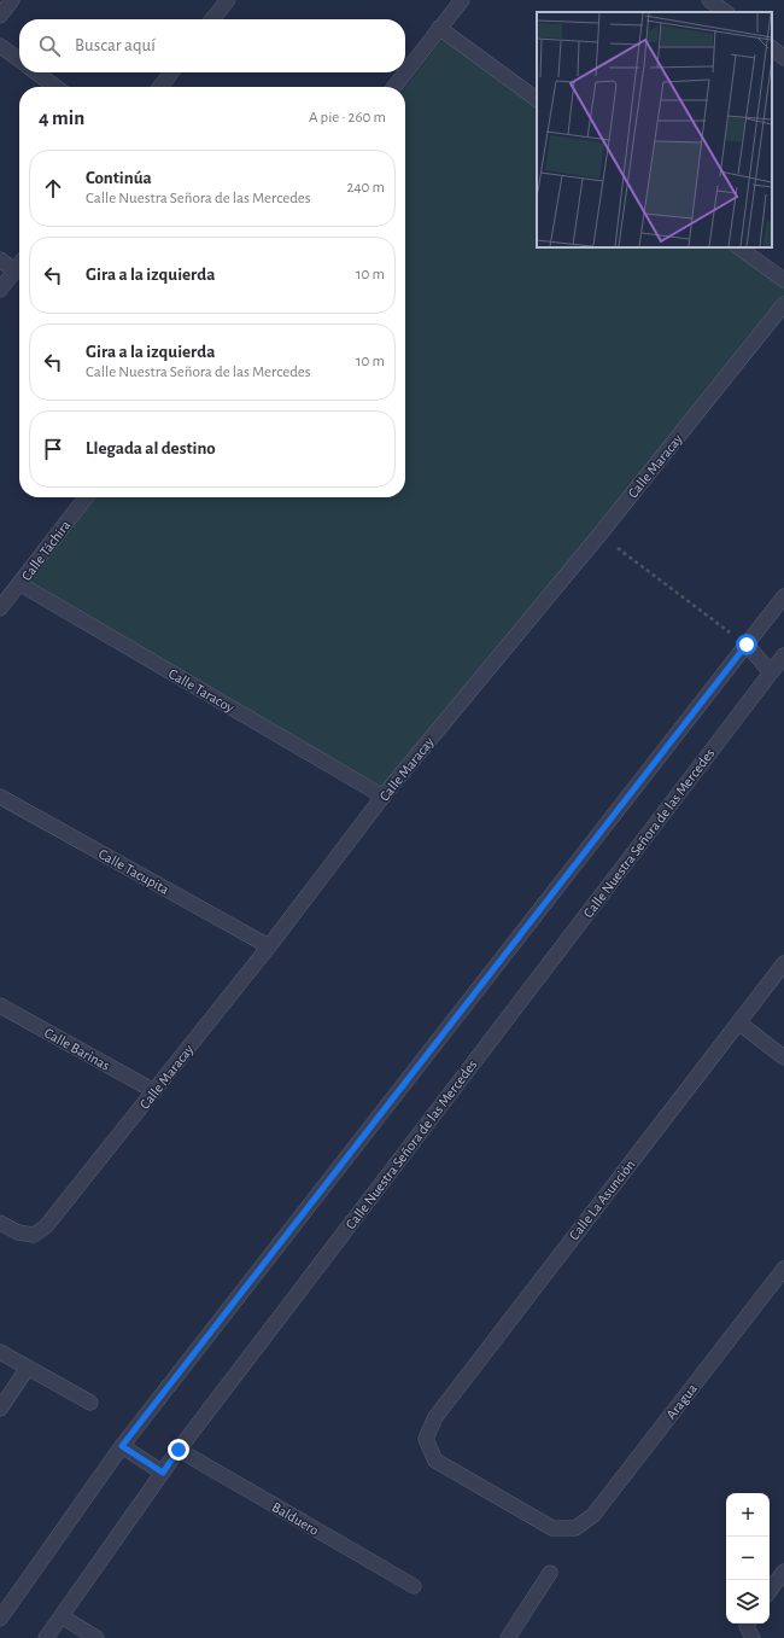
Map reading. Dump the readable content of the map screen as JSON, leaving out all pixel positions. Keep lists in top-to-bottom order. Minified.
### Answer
{"streets":{"street":["Calle Maracay","Calle Táchira","Calle Taracoy","Calle Nuestra Señora de las Mercedes","Calle Tacupita","Calle Barinas","Calle La Asunción","Aragua","Balduero"]},"crossings":[["Calle Maracay","Calle Taracoy"],["Calle Maracay","Calle Tacupita"],["Calle Maracay","Calle Barinas"],["Calle Táchira","Calle Taracoy"],["Calle Nuestra Señora de las Mercedes","Balduero"],["Calle La Asunción","Aragua"]],"page":{"search":"Buscar aquí","heading":["4 min","A pie · 260 m"],"list":[["Continúa","Calle Nuestra Señora de las Mercedes","240 m"],["Gira a la izquierda","10 m"],["Gira a la izquierda","Calle Nuestra Señora de las Mercedes","10 m"],"Llegada al destino"],"map_buttons":["+","−"]}}
